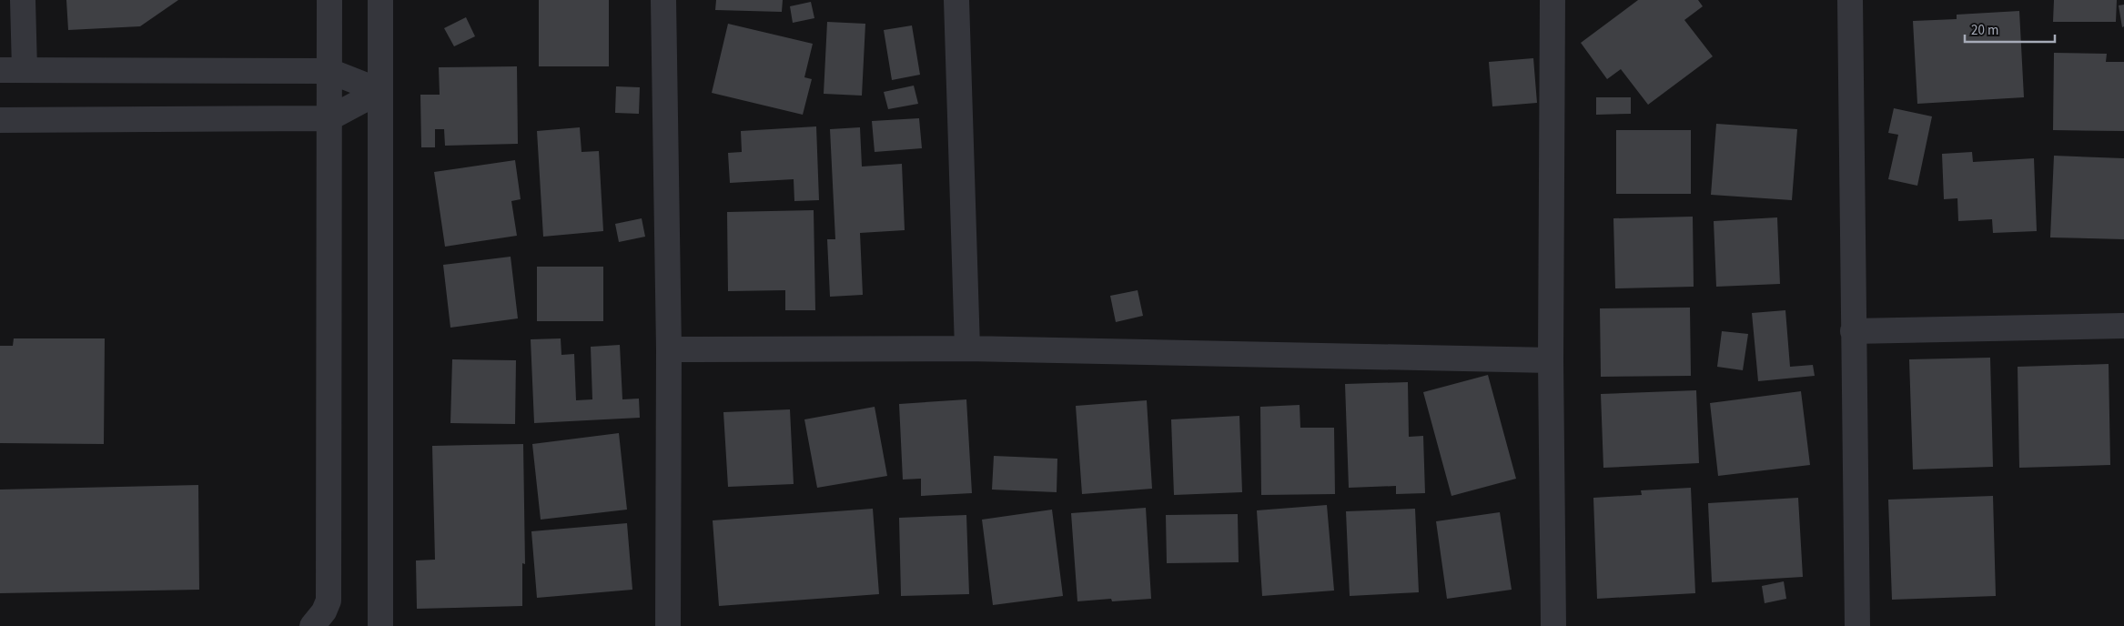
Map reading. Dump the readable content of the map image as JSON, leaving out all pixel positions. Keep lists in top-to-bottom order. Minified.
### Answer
{"scale_bar":"20 m"}
